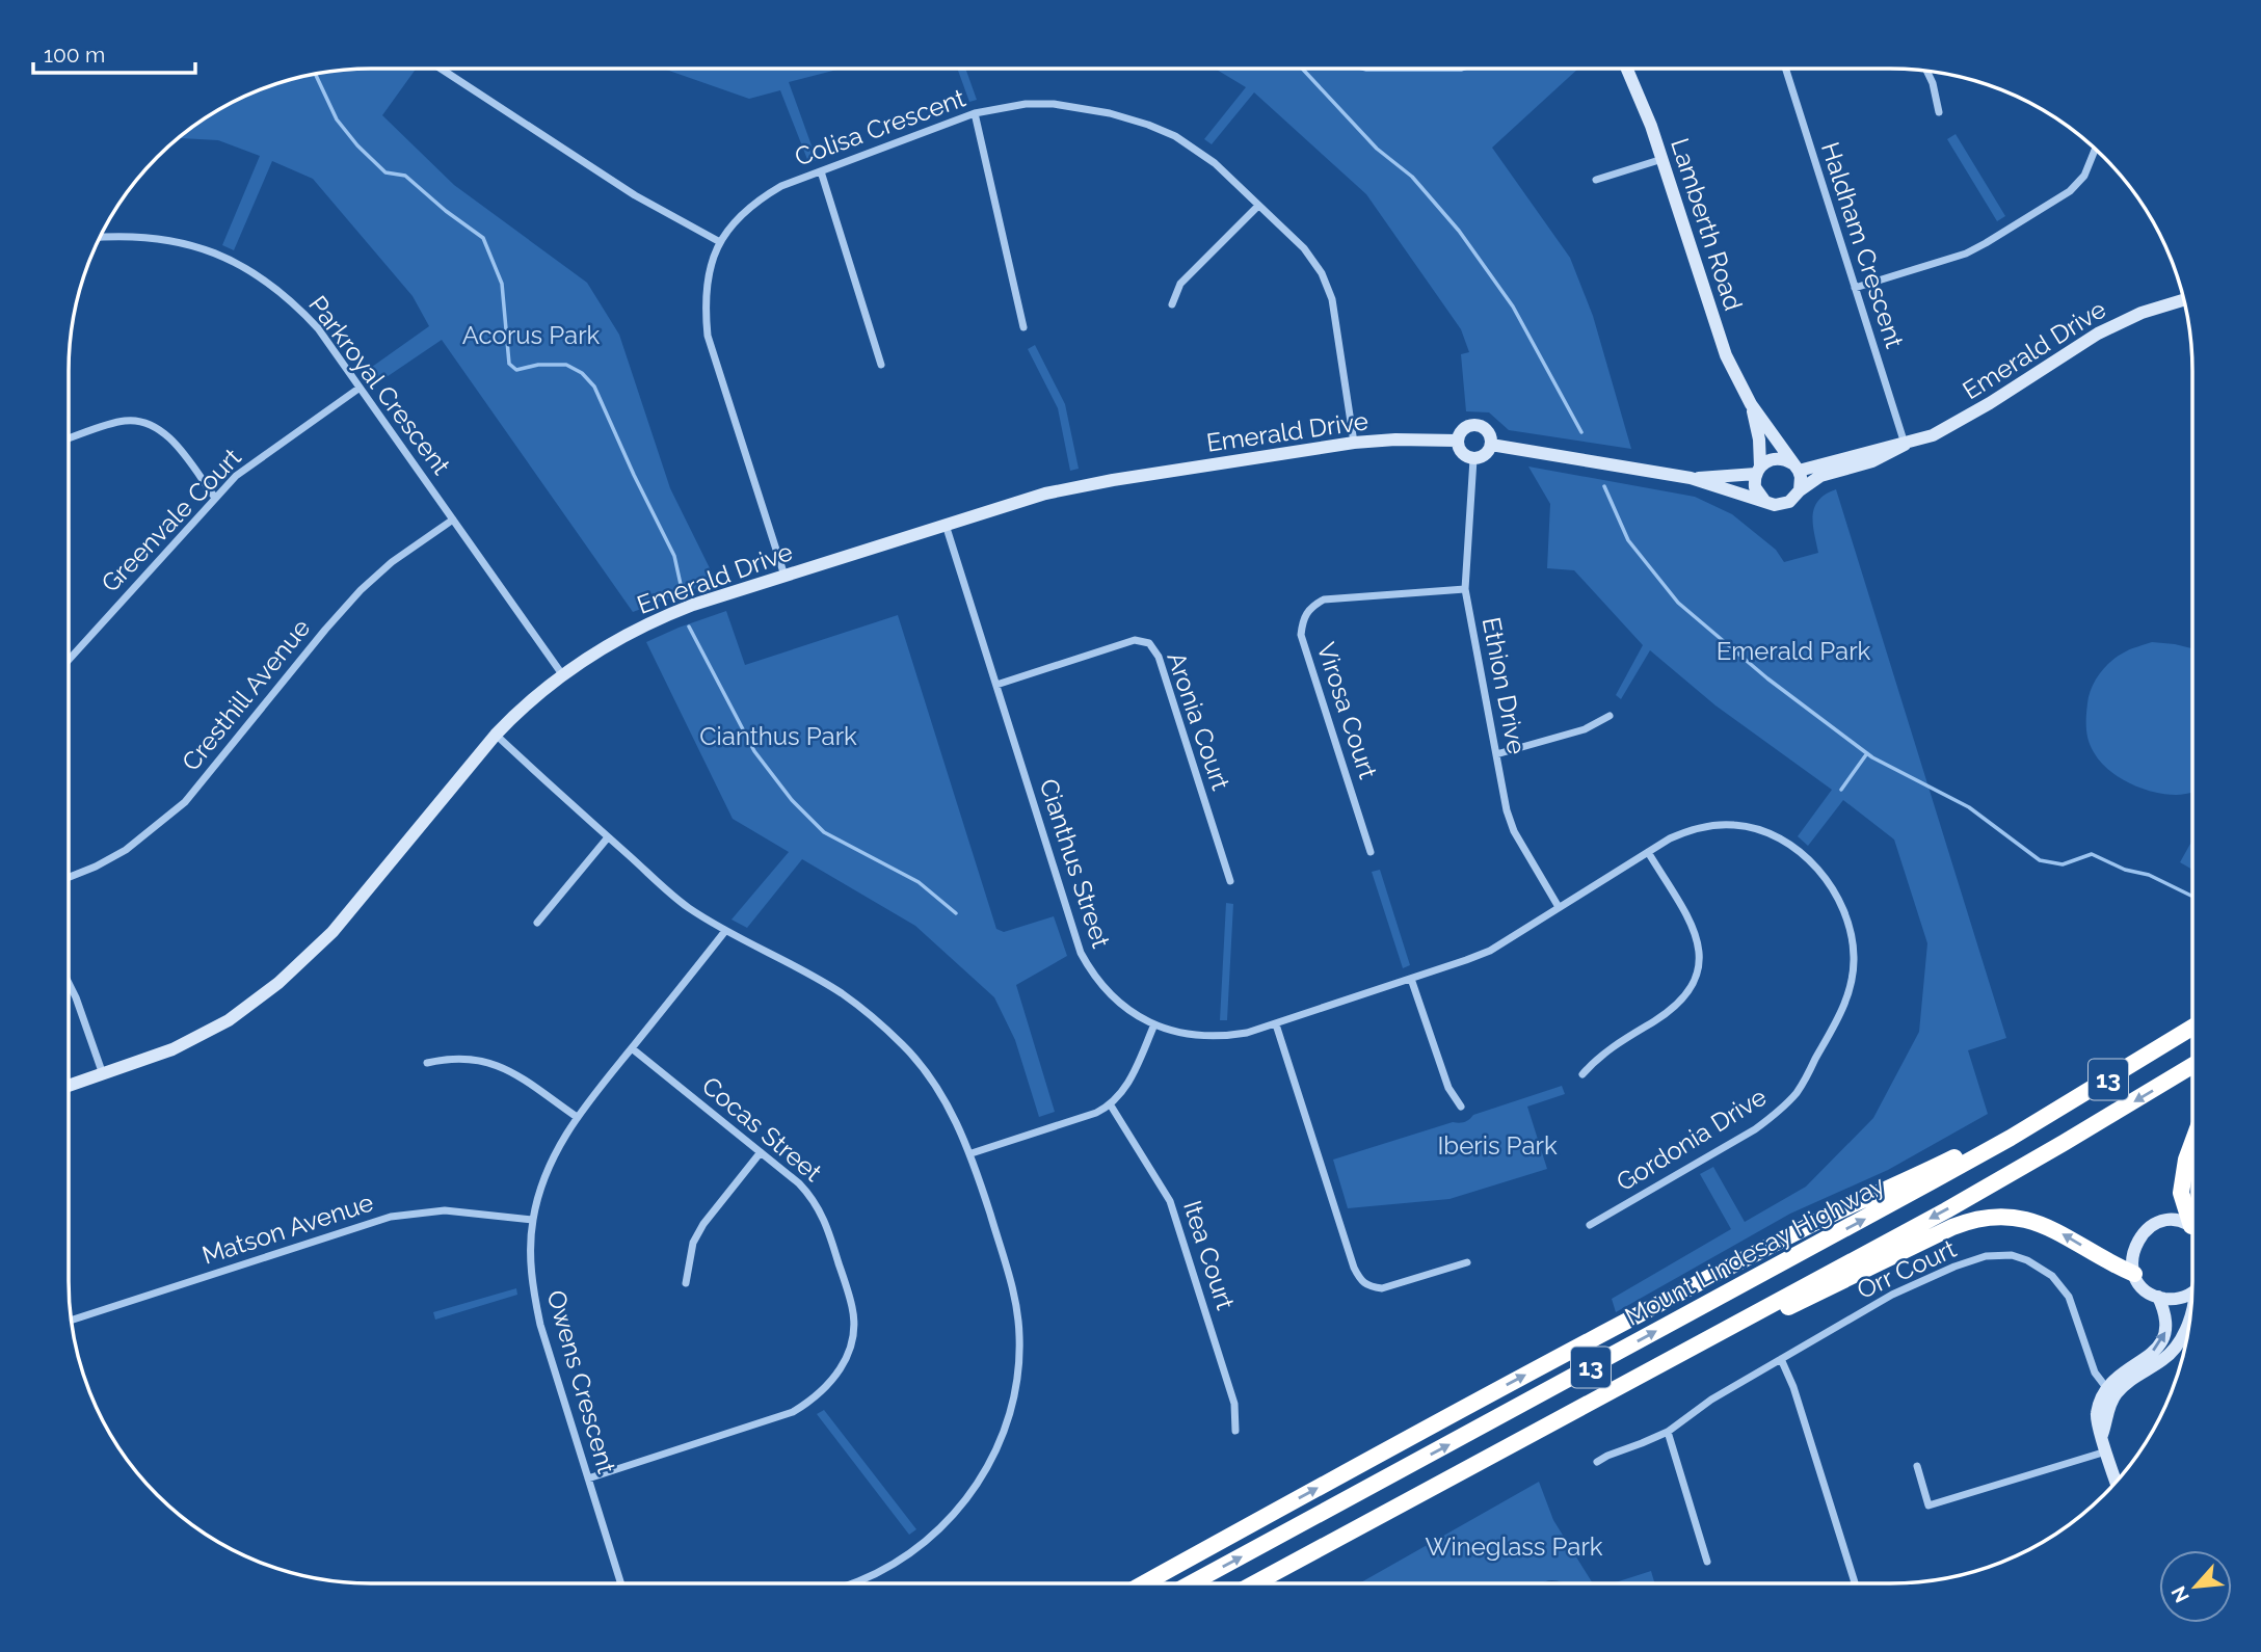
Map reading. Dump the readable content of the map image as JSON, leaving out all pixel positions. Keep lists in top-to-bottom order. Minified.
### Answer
{"streets":{"highway":["13","Mount Lindesay Highway"],"street":["Colisa Crescent","Lamberth Road","Haldham Crescent","Emerald Drive","Parkroyal Crescent","Greenvale Court","Ethion Drive","Cresthill Avenue","Virosa Court","Aronia Court","Cianthus Street","Cocas Street","Gordonia Drive","Matson Avenue","Itea Court","Orr Court","Owens Crescent"]},"crossings":[["Colisa Crescent","Emerald Drive"],["Lamberth Road","Emerald Drive"],["Haldham Crescent","Emerald Drive"],["Emerald Drive","Parkroyal Crescent"],["Emerald Drive","Ethion Drive"],["Emerald Drive","Cianthus Street"],["Parkroyal Crescent","Greenvale Court"],["Parkroyal Crescent","Cresthill Avenue"],["Ethion Drive","Virosa Court"],["Ethion Drive","Cianthus Street"],["Ethion Drive","Gordonia Drive"],["Aronia Court","Cianthus Street"],["Cianthus Street","Gordonia Drive"],["Cocas Street","Owens Crescent"],["Matson Avenue","Owens Crescent"]],"parks":["Acorus Park","Emerald Park","Cianthus Park","Iberis Park","Wineglass Park"],"scale_bar":"100 m","north":"bottom left"}
